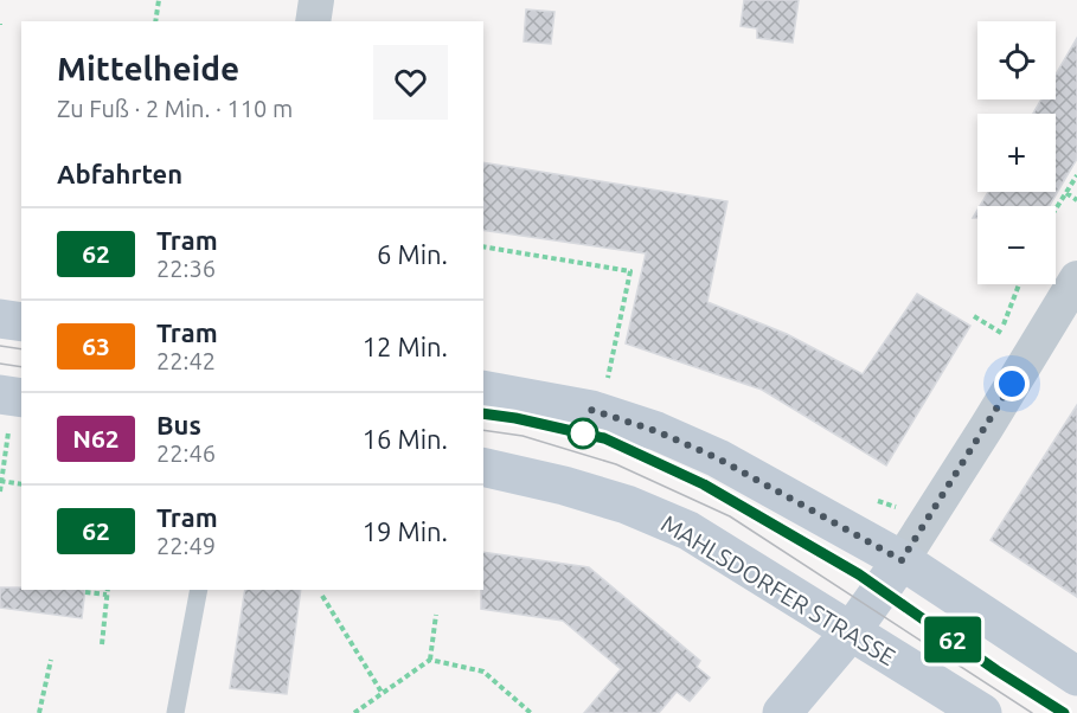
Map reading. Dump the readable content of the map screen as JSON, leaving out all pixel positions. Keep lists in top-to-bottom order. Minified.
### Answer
{"streets":{"main road":["MAHLSDORFER STRASSE"]},"lines":["tram line 62"],"page":{"on_map":"62","map_buttons":["+","−"],"heading":[["Mittelheide","Zu Fuß · 2 Min. · 110 m"],"Abfahrten"],"list":[{"mark":"62","name":"Tram","note":"22:36","value":"6 Min."},{"mark":"63","name":"Tram","note":"22:42","value":"12 Min."},{"mark":"N62","name":"Bus","note":"22:46","value":"16 Min."},{"mark":"62","name":"Tram","note":"22:49","value":"19 Min."}]}}
